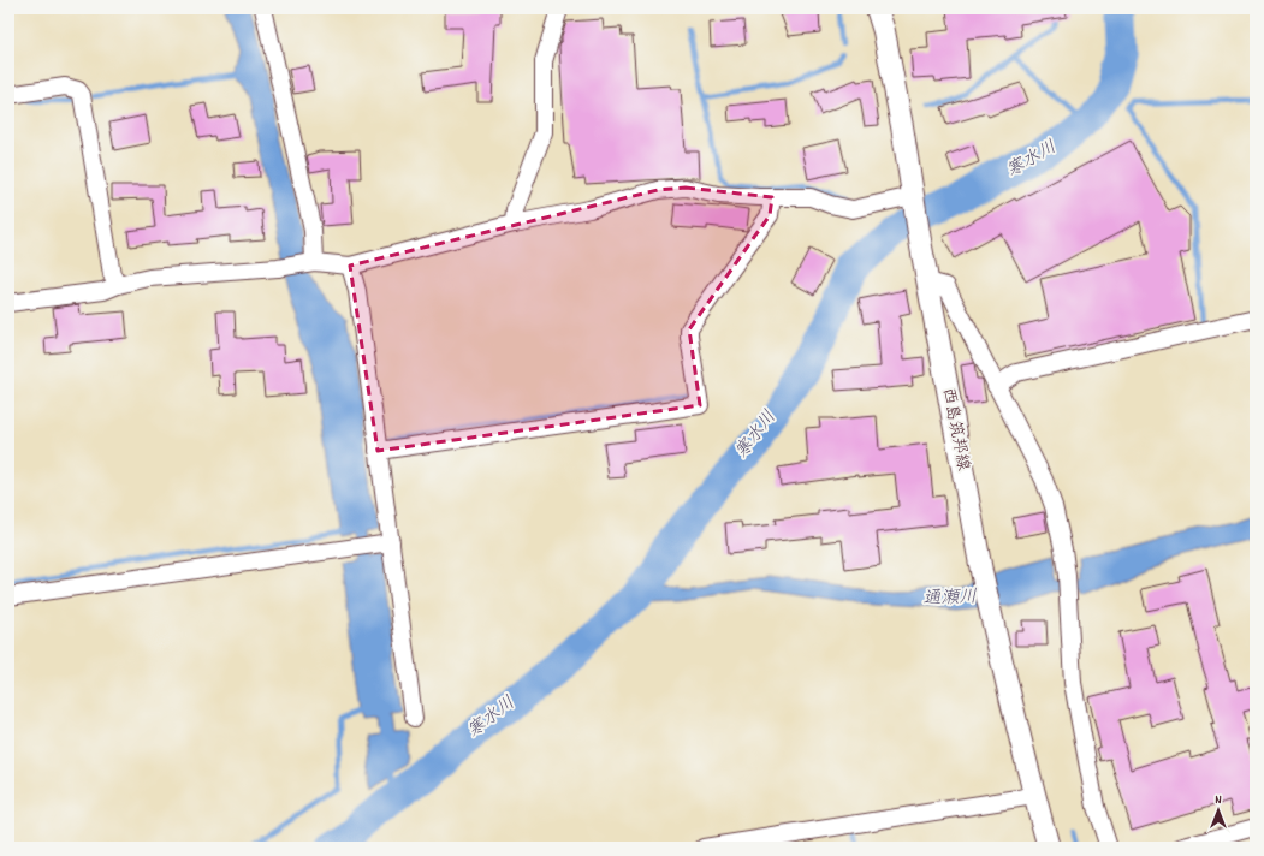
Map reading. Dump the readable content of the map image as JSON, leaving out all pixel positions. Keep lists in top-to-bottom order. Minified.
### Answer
{"streets":{"main road":["西島筑邦線"]},"water":["寒水川","通瀬川"],"north":"top"}
